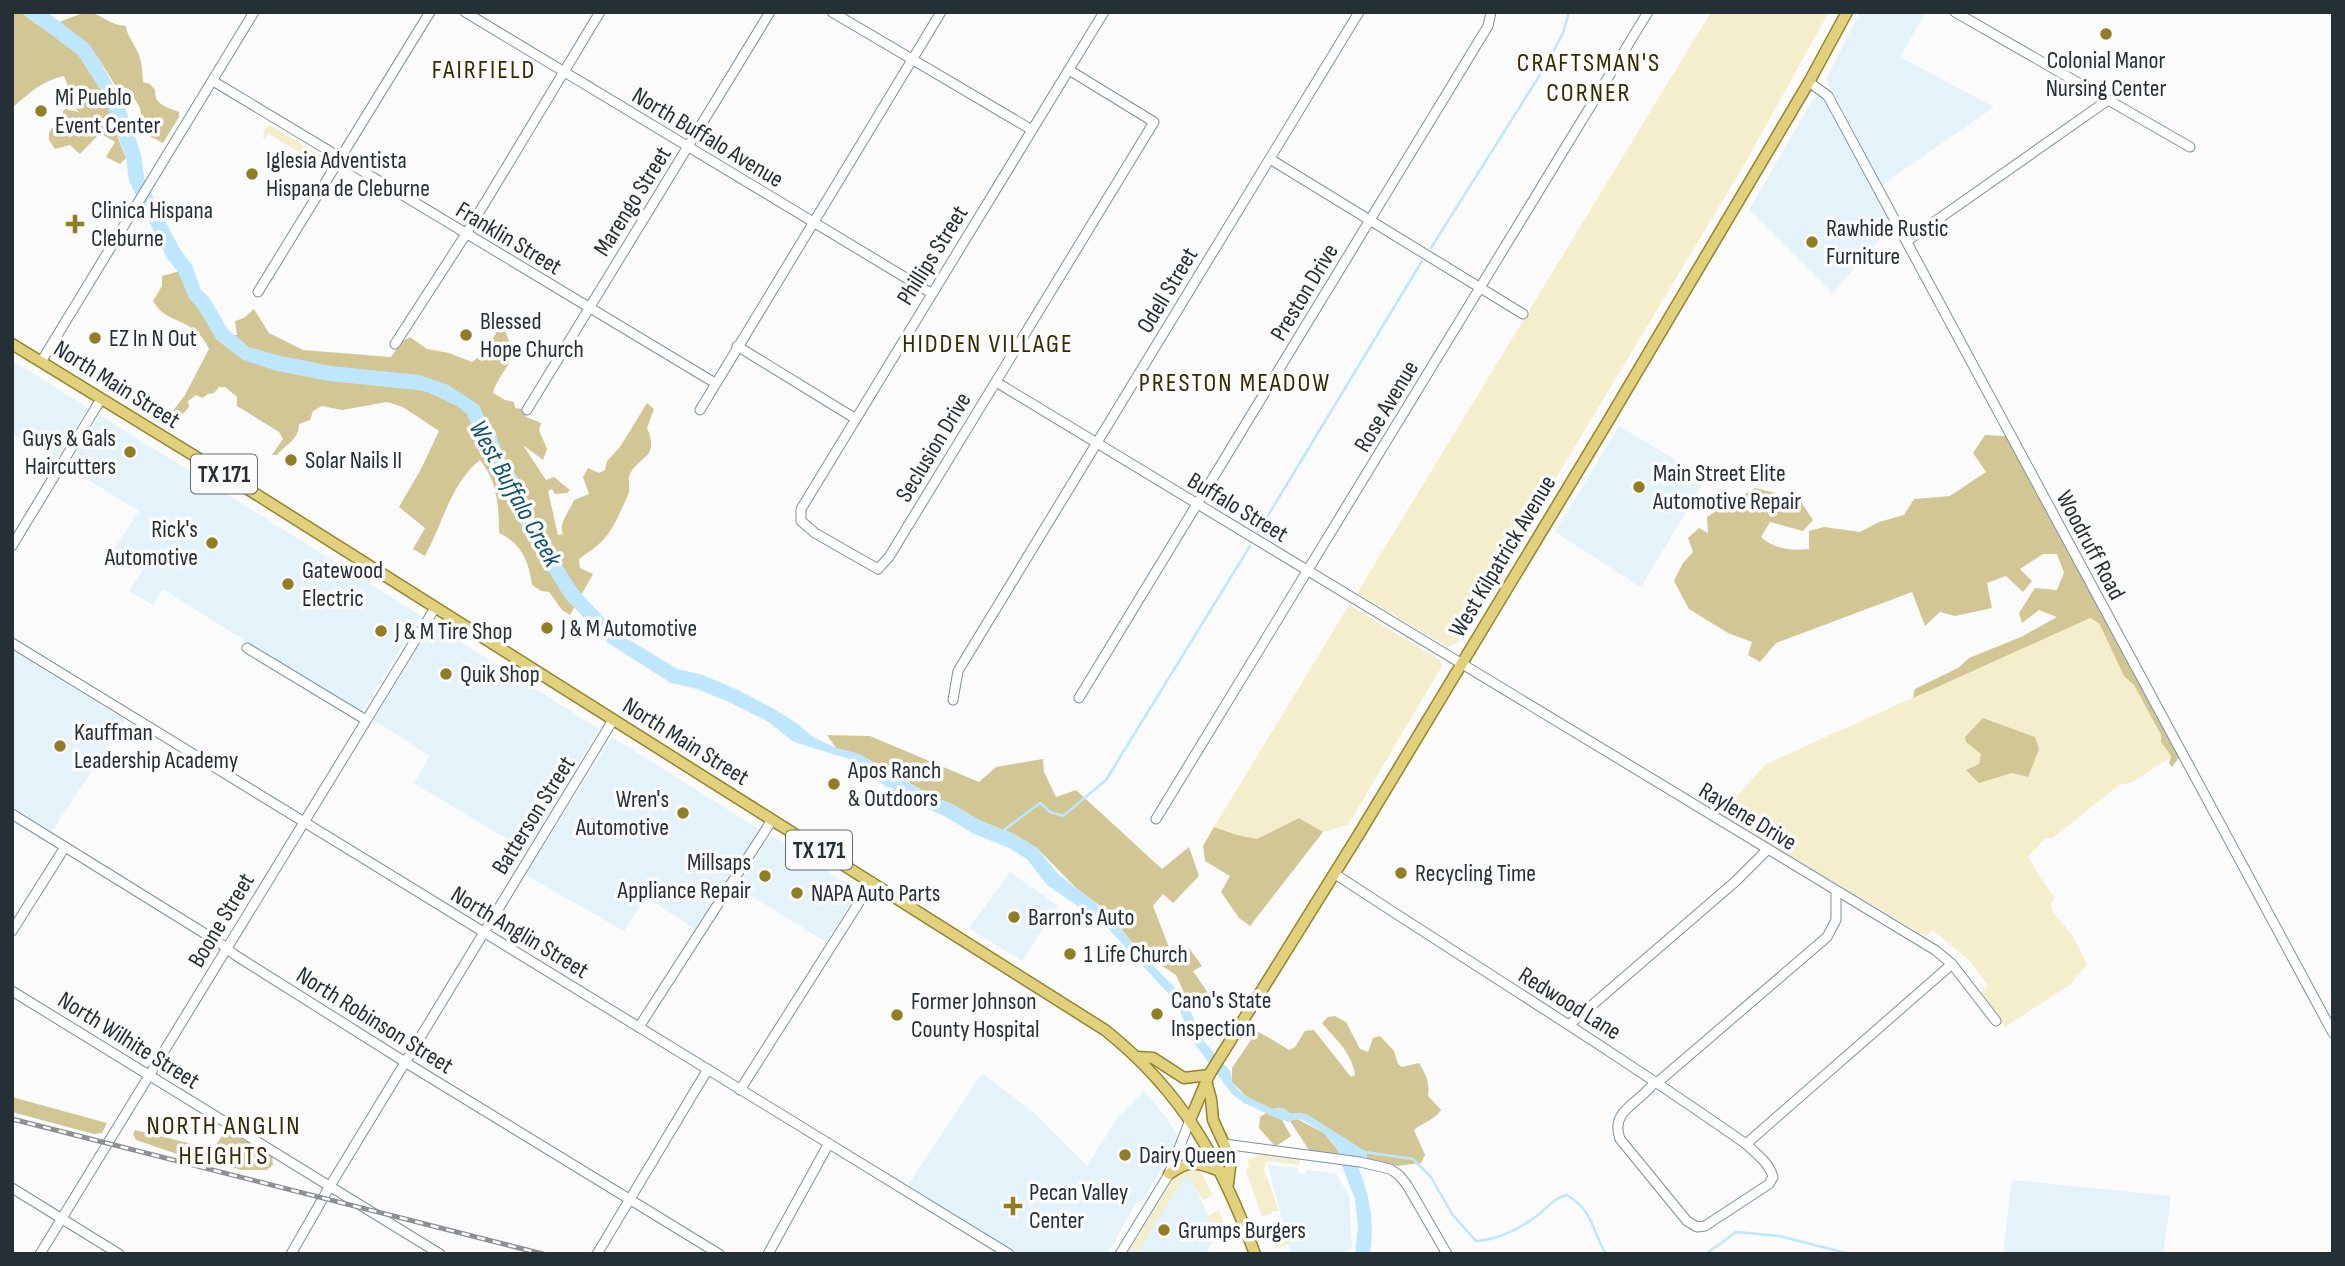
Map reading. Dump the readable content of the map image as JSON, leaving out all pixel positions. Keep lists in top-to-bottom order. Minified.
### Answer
{"streets":{"main road":["North Main Street","TX 171","West Kilpatrick Avenue"],"street":["North Buffalo Avenue","Marengo Street","Franklin Street","Phillips Street","Odell Street","Preston Drive","Rose Avenue","Seclusion Drive","Buffalo Street","Woodruff Road","Batterson Street","Raylene Drive","Boone Street","North Anglin Street","Redwood Lane","North Robinson Street","North Wilhite Street"]},"crossings":[["North Buffalo Avenue","Marengo Street"],["North Buffalo Avenue","Phillips Street"],["Marengo Street","Franklin Street"],["Phillips Street","Seclusion Drive"],["Odell Street","Buffalo Street"],["Preston Drive","Buffalo Street"],["North Main Street","West Kilpatrick Avenue"],["North Main Street","Batterson Street"],["North Main Street","Boone Street"],["Rose Avenue","Buffalo Street"],["Seclusion Drive","Buffalo Street"],["Buffalo Street","West Kilpatrick Avenue"],["Buffalo Street","Raylene Drive"],["Woodruff Road","West Kilpatrick Avenue"],["West Kilpatrick Avenue","Raylene Drive"],["West Kilpatrick Avenue","Redwood Lane"],["Batterson Street","North Anglin Street"],["Batterson Street","North Robinson Street"],["Batterson Street","North Wilhite Street"],["Boone Street","North Anglin Street"],["Boone Street","North Robinson Street"],["Boone Street","North Wilhite Street"]],"districts":["CRAFTSMAN'S CORNER","FAIRFIELD","HIDDEN VILLAGE","PRESTON MEADOW","NORTH ANGLIN HEIGHTS"],"water":["West Buffalo Creek"],"places":{"other":["Colonial Manor Nursing Center","Mi Pueblo Event Center","Iglesia Adventista Hispana de Cleburne","Rawhide Rustic Furniture","Blessed Hope Church","EZ In N Out","Guys & Gals Haircutters","Solar Nails II","Main Street Elite Automotive Repair","Rick's Automotive","Gatewood Electric","J & M Automotive","J & M Tire Shop","Quik Shop","Kauffman Leadership Academy","Apos Ranch & Outdoors","Wren's Automotive","Recycling Time","Millsaps Appliance Repair","NAPA Auto Parts","Barron's Auto","1 Life Church","Cano's State Inspection","Former Johnson County Hospital","Dairy Queen","Grumps Burgers"],"health":["Clinica Hispana Cleburne","Pecan Valley Center"]}}
